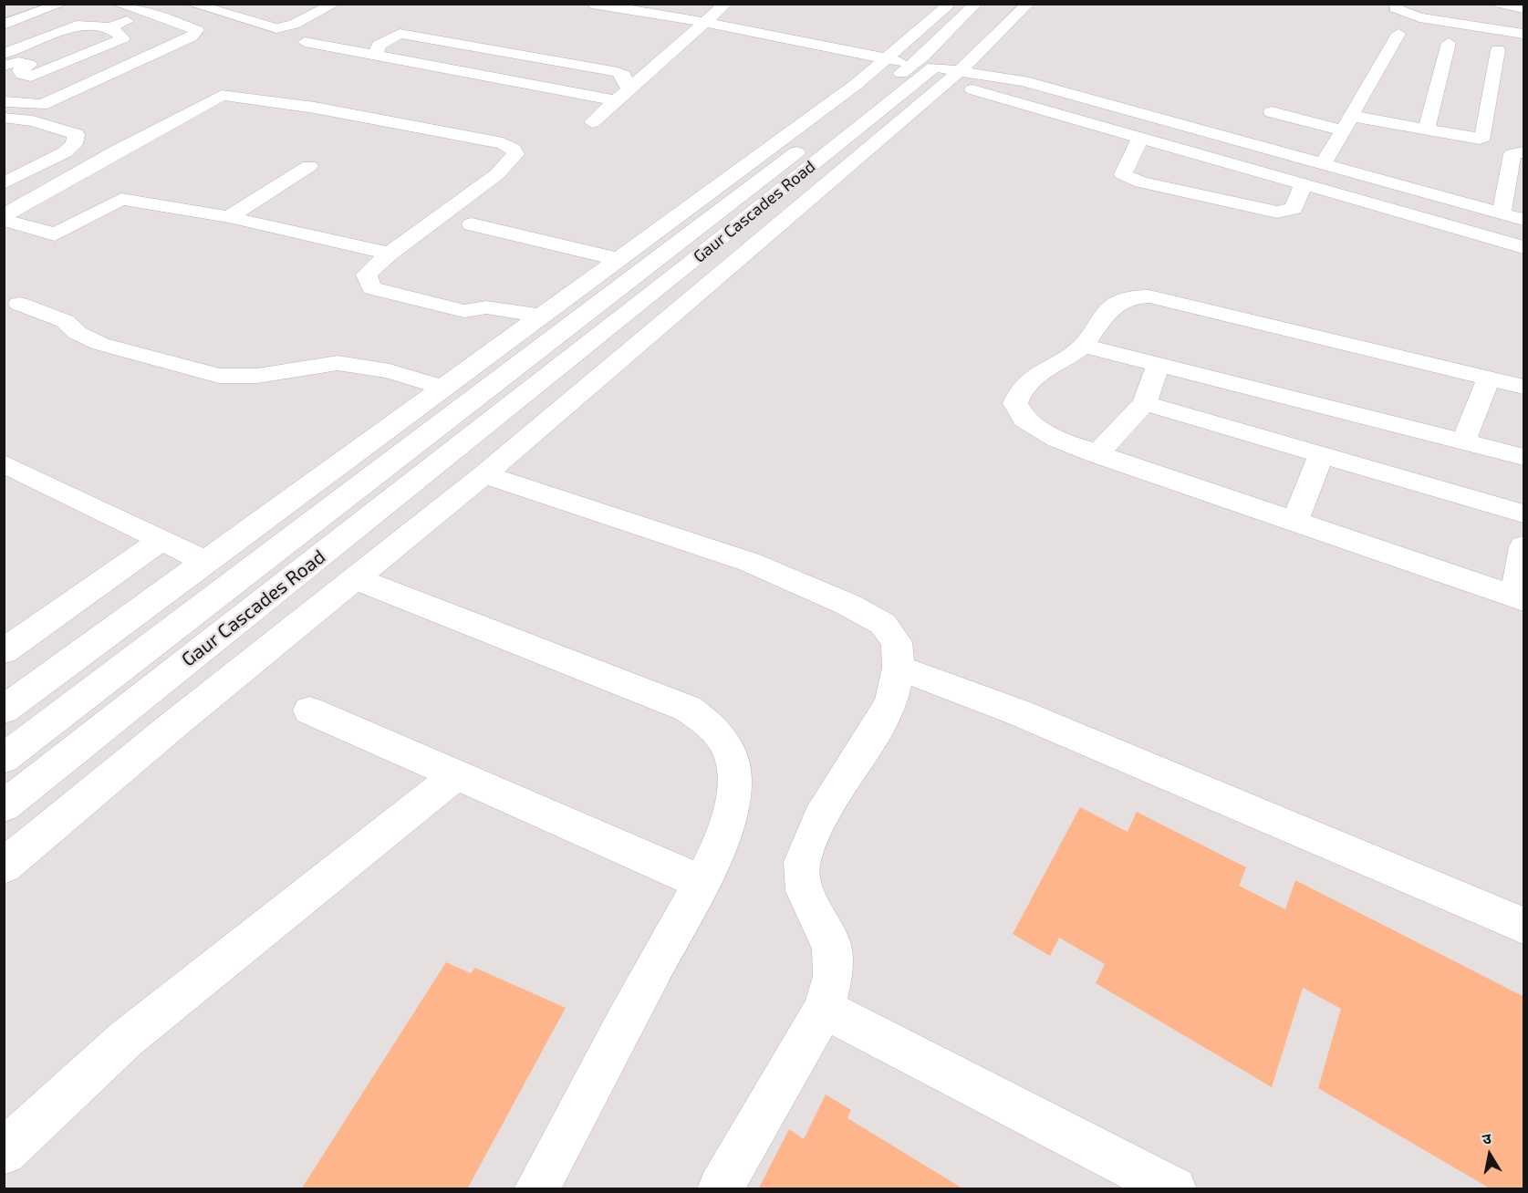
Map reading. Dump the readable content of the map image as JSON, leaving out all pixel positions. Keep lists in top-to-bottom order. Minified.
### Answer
{"streets":{"street":["Gaur Cascades Road"]},"north":"top"}
